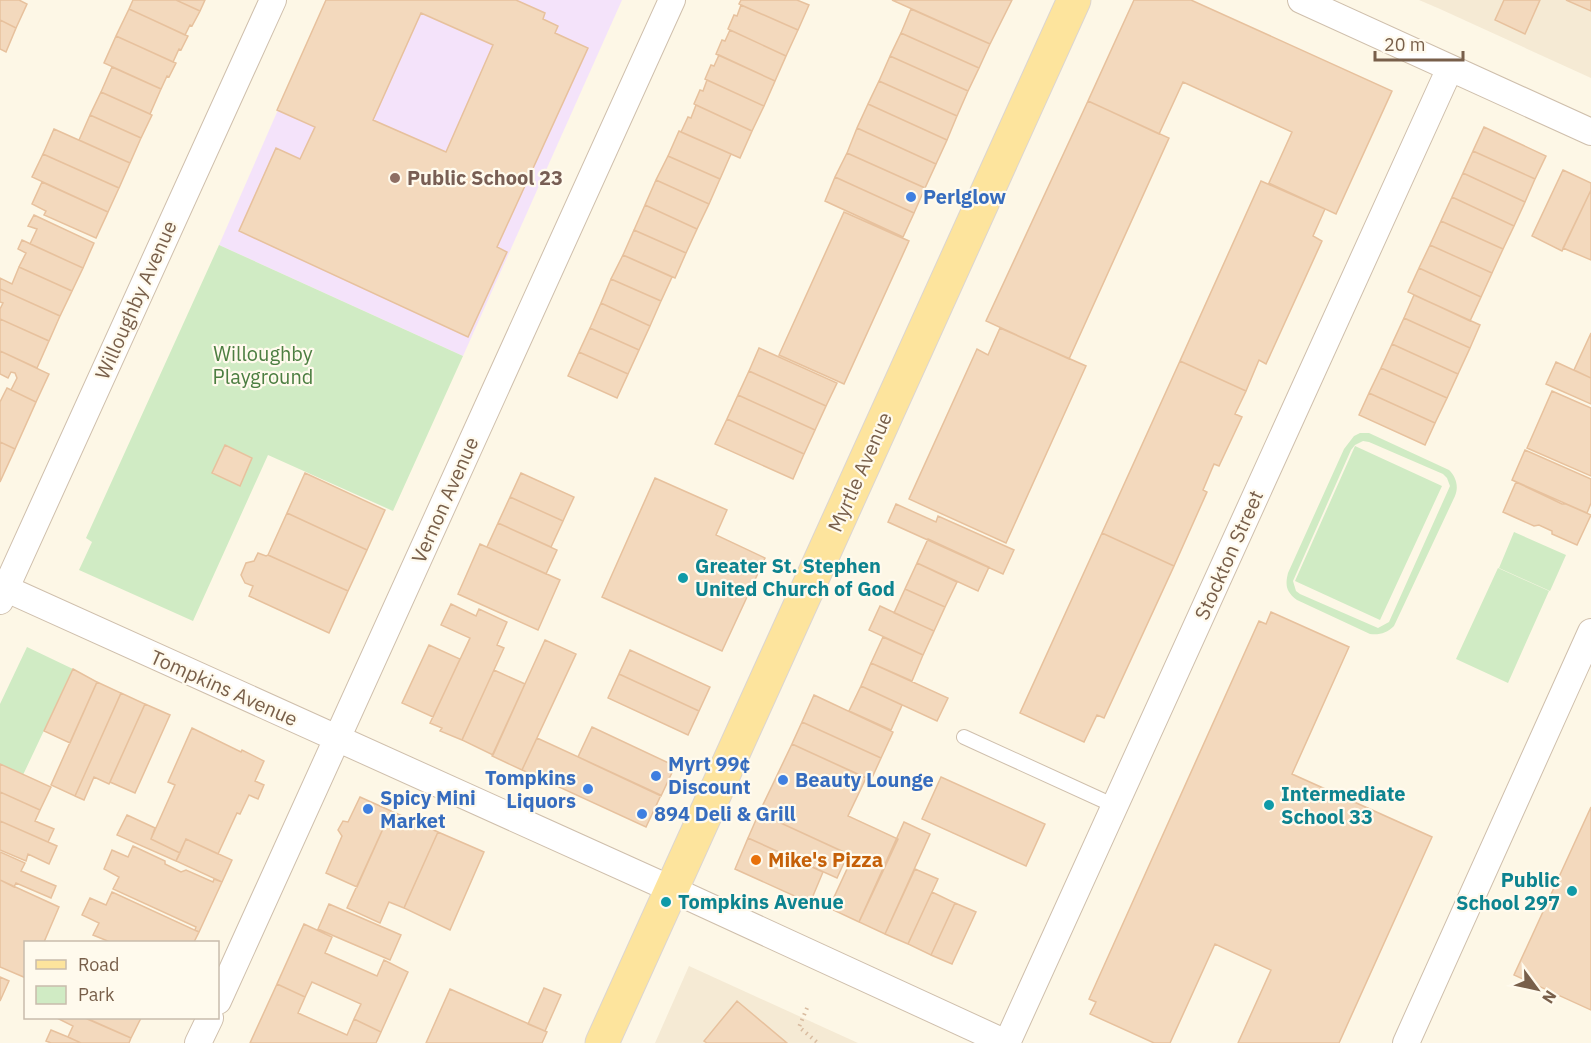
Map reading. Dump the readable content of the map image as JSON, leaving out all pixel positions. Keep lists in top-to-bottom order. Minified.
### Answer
{"streets":{"main road":["Myrtle Avenue"],"street":["Willoughby Avenue","Vernon Avenue","Stockton Street","Tompkins Avenue"]},"crossings":[["Willoughby Avenue","Tompkins Avenue"],["Myrtle Avenue","Tompkins Avenue"],["Vernon Avenue","Tompkins Avenue"],["Stockton Street","Tompkins Avenue"]],"parks":["Willoughby Playground"],"places":["Public School 23","Perlglow","Greater St. Stephen United Church of God","Myrt 99¢ Discount","Beauty Lounge","Tompkins Liquors","Intermediate School 33","Spicy Mini Market","894 Deli & Grill","Mike's Pizza","Public School 297","Tompkins Avenue"],"legend":["Road","Park"],"scale_bar":"20 m","north":"bottom right"}
